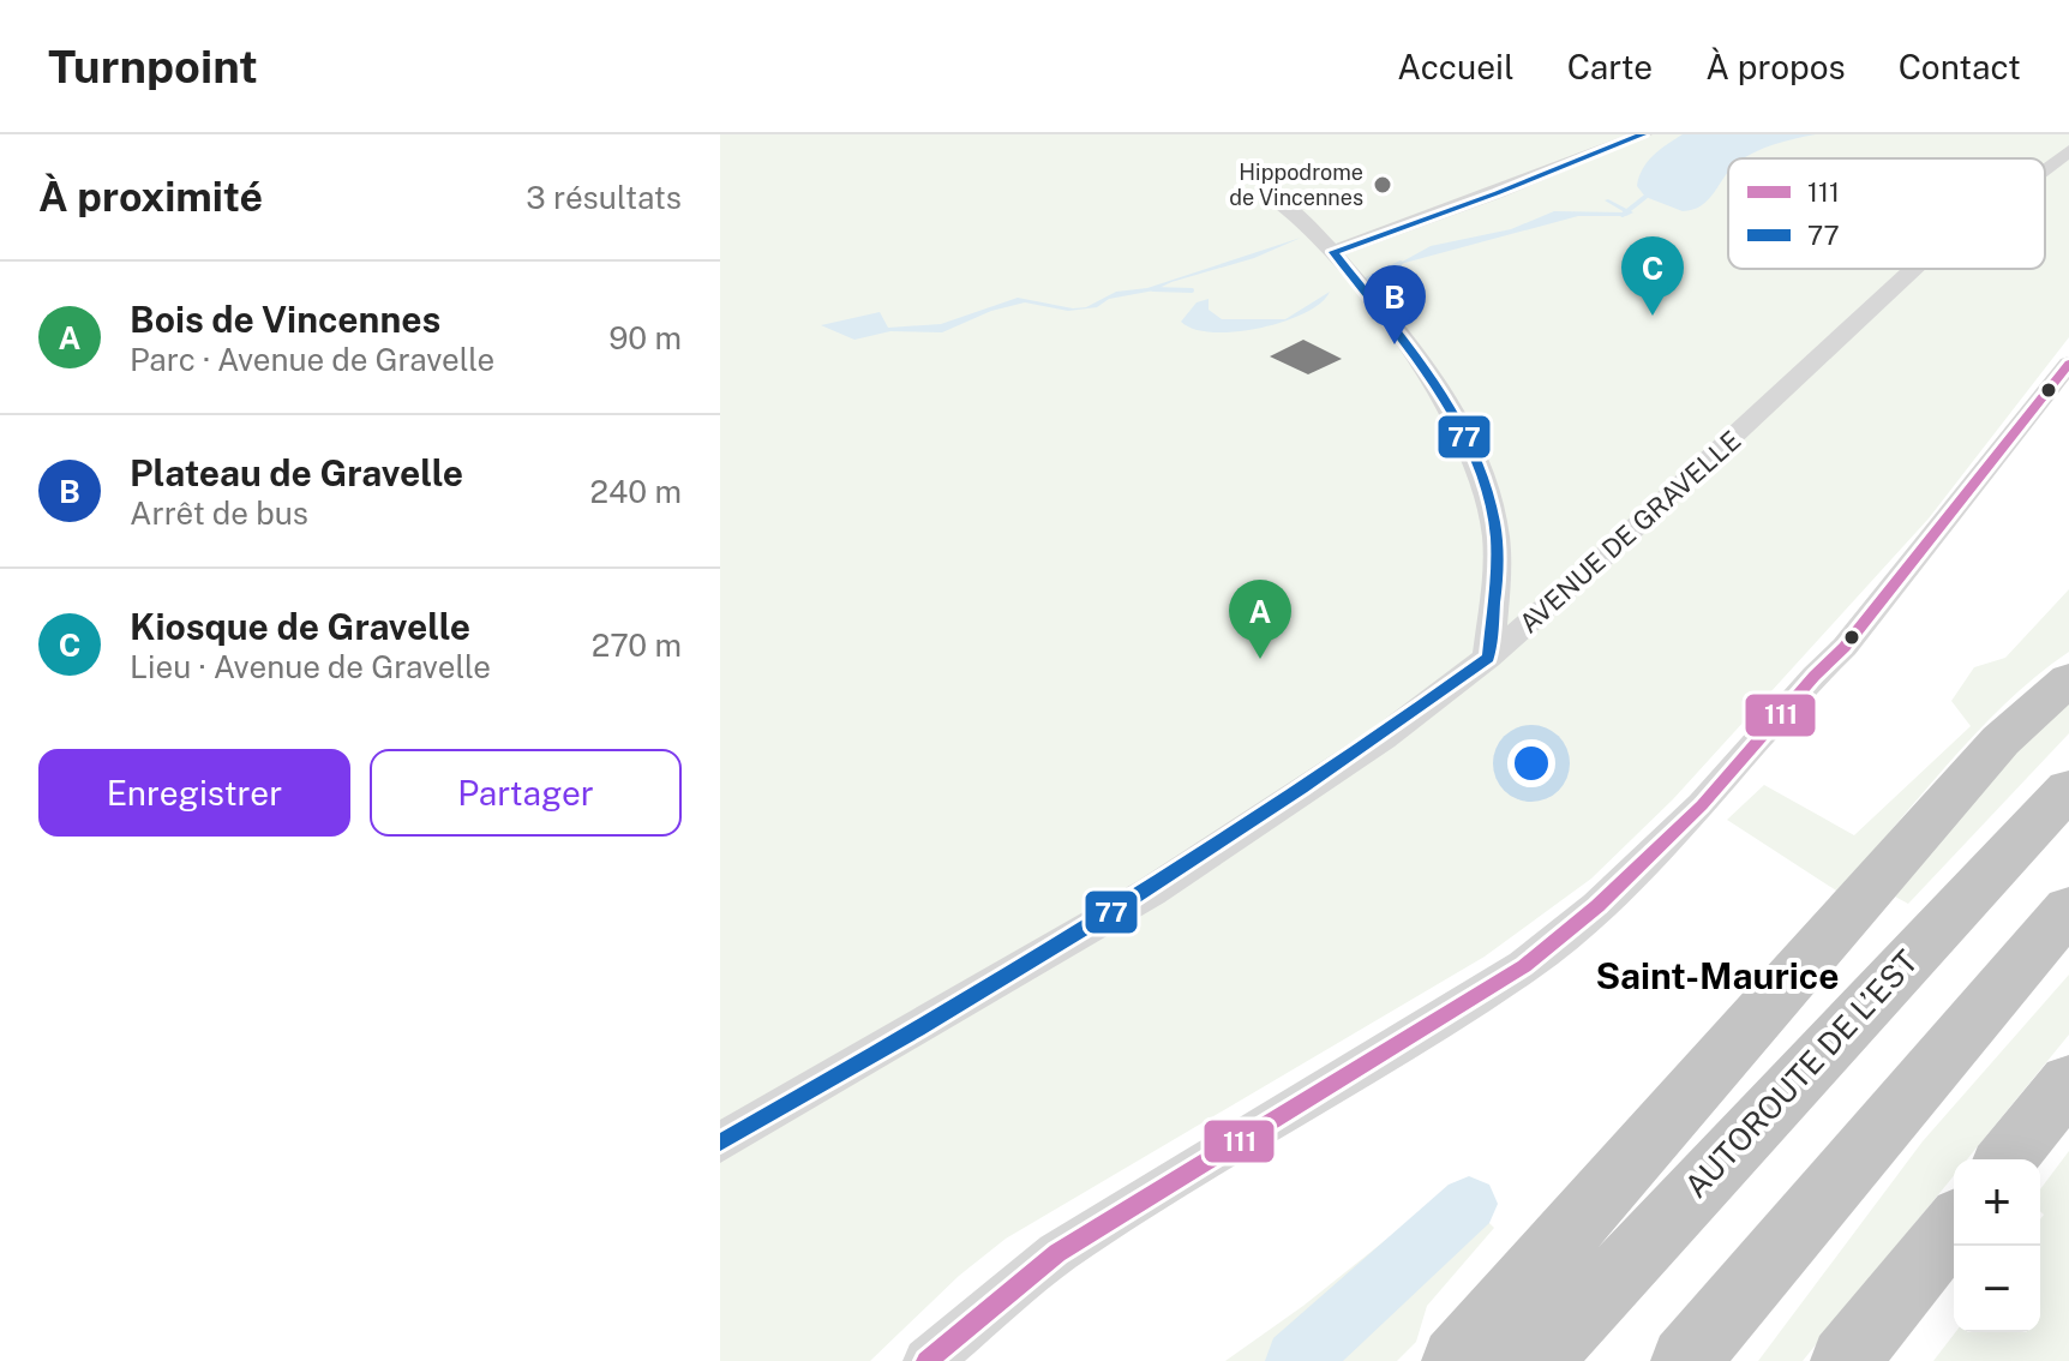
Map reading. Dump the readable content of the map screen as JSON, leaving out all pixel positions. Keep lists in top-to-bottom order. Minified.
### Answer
{"streets":{"highway":["AUTOROUTE DE L’EST"],"street":["AVENUE DE GRAVELLE"]},"districts":["Saint-Maurice"],"places":["Hippodrome de Vincennes"],"lines":["transit line 77","transit line 111"],"legend":["111","77"],"page":{"header":"Turnpoint","nav":["Accueil","Carte","À propos","Contact"],"heading":["À proximité","3 résultats"],"pins":["C","B","A"],"list":[{"mark":"A","name":"Bois de Vincennes","note":"Parc · Avenue de Gravelle","value":"90 m"},{"mark":"B","name":"Plateau de Gravelle","note":"Arrêt de bus","value":"240 m"},{"mark":"C","name":"Kiosque de Gravelle","note":"Lieu · Avenue de Gravelle","value":"270 m"}],"buttons":["Enregistrer","Partager"],"map_buttons":["+","−"]}}
